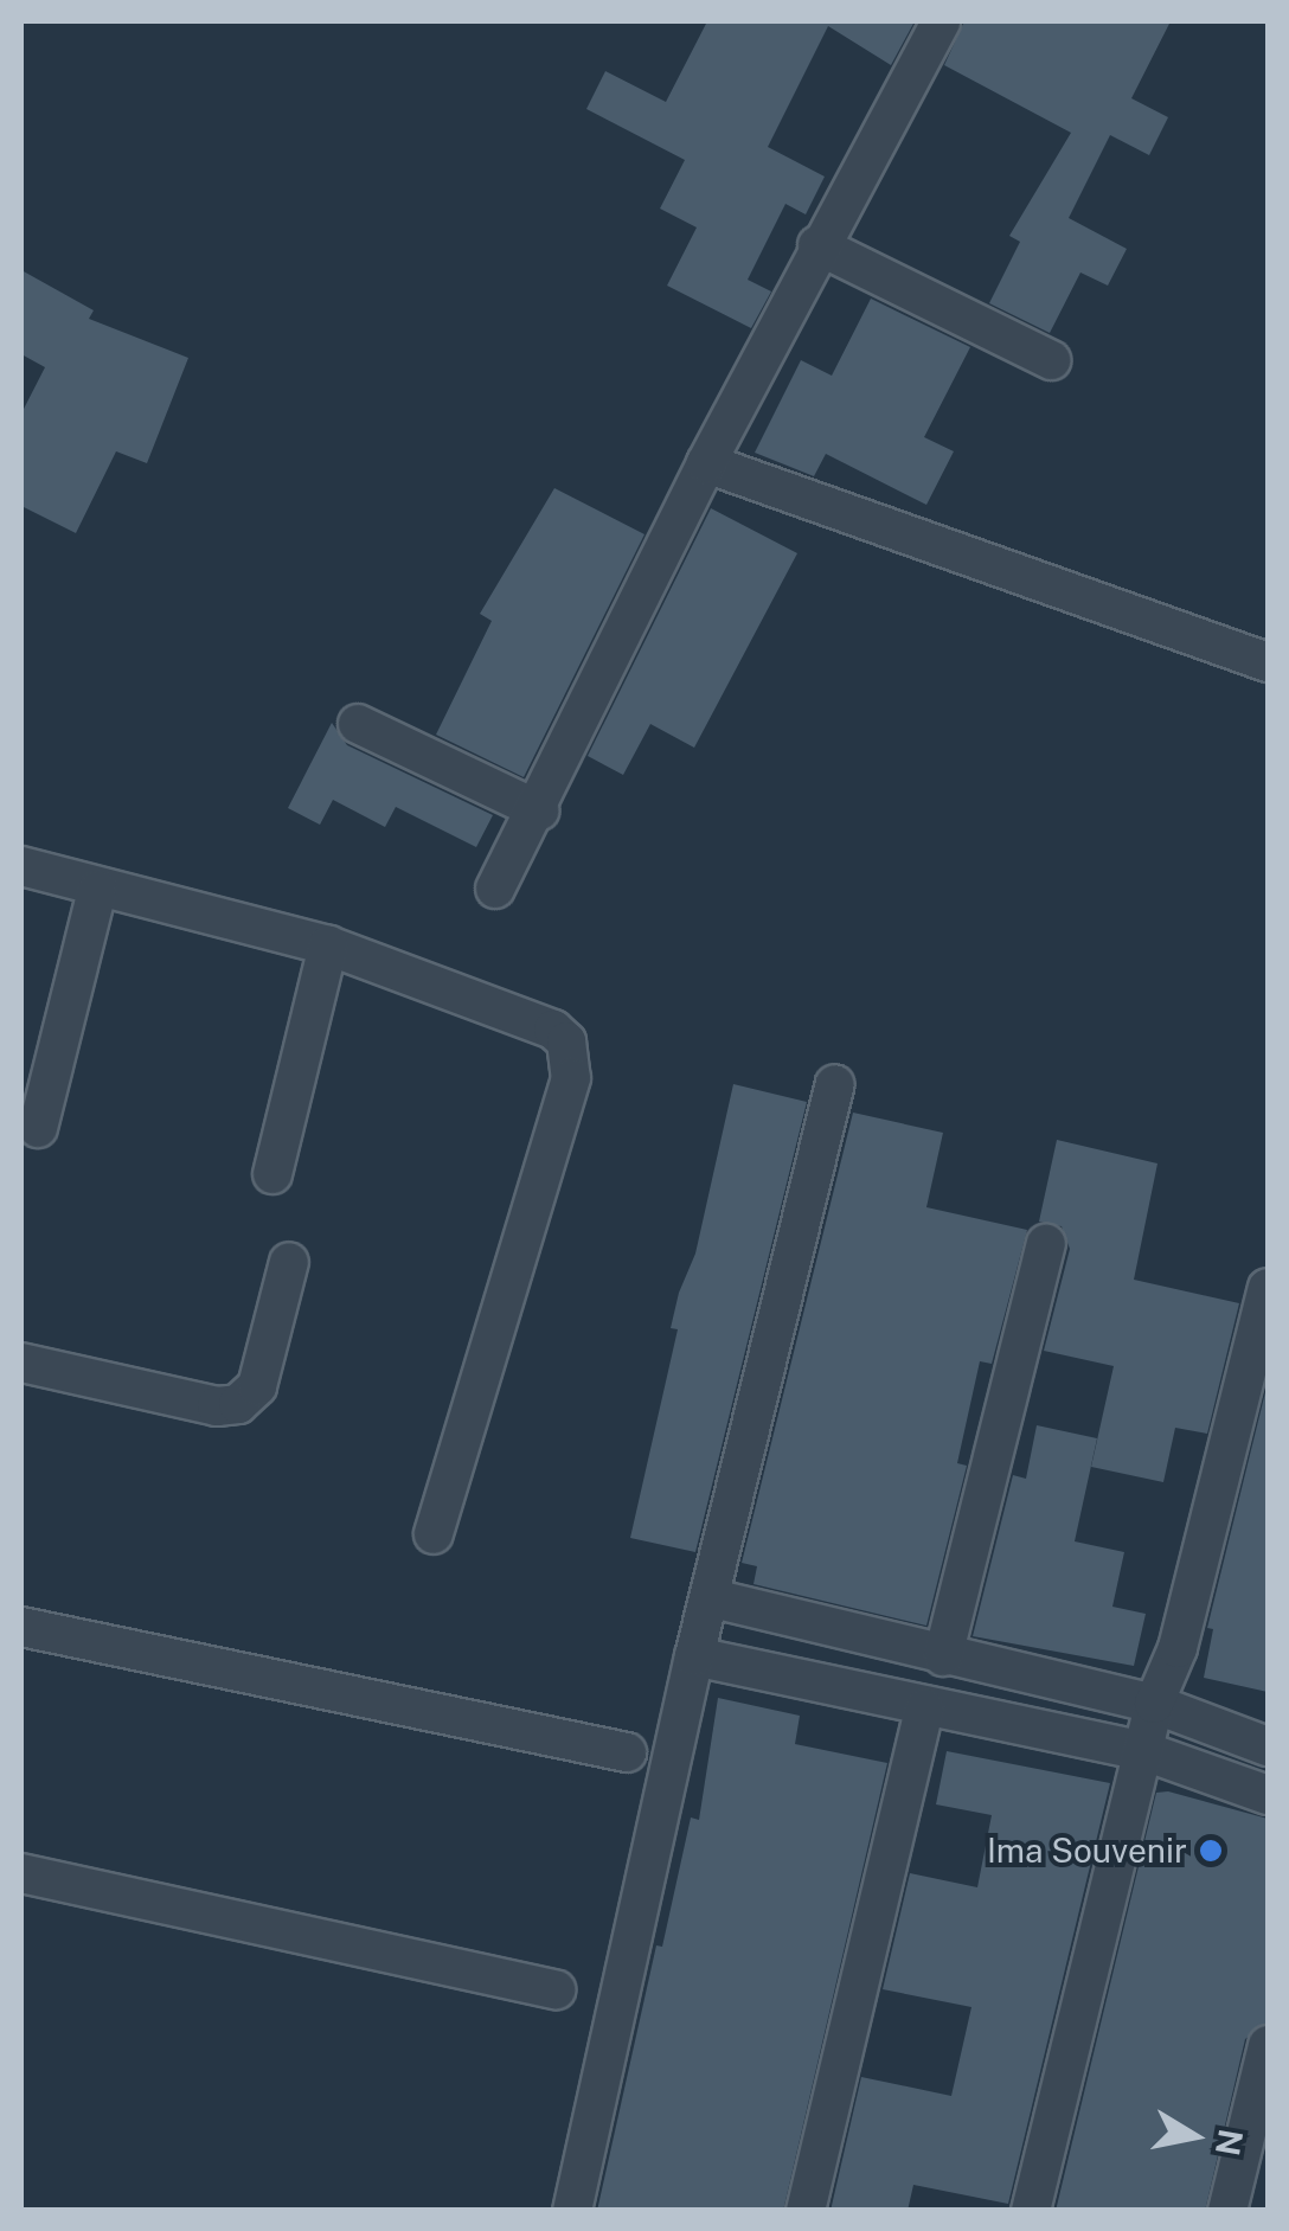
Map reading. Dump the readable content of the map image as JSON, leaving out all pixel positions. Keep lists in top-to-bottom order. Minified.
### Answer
{"places":["Ima Souvenir"],"north":"right"}
